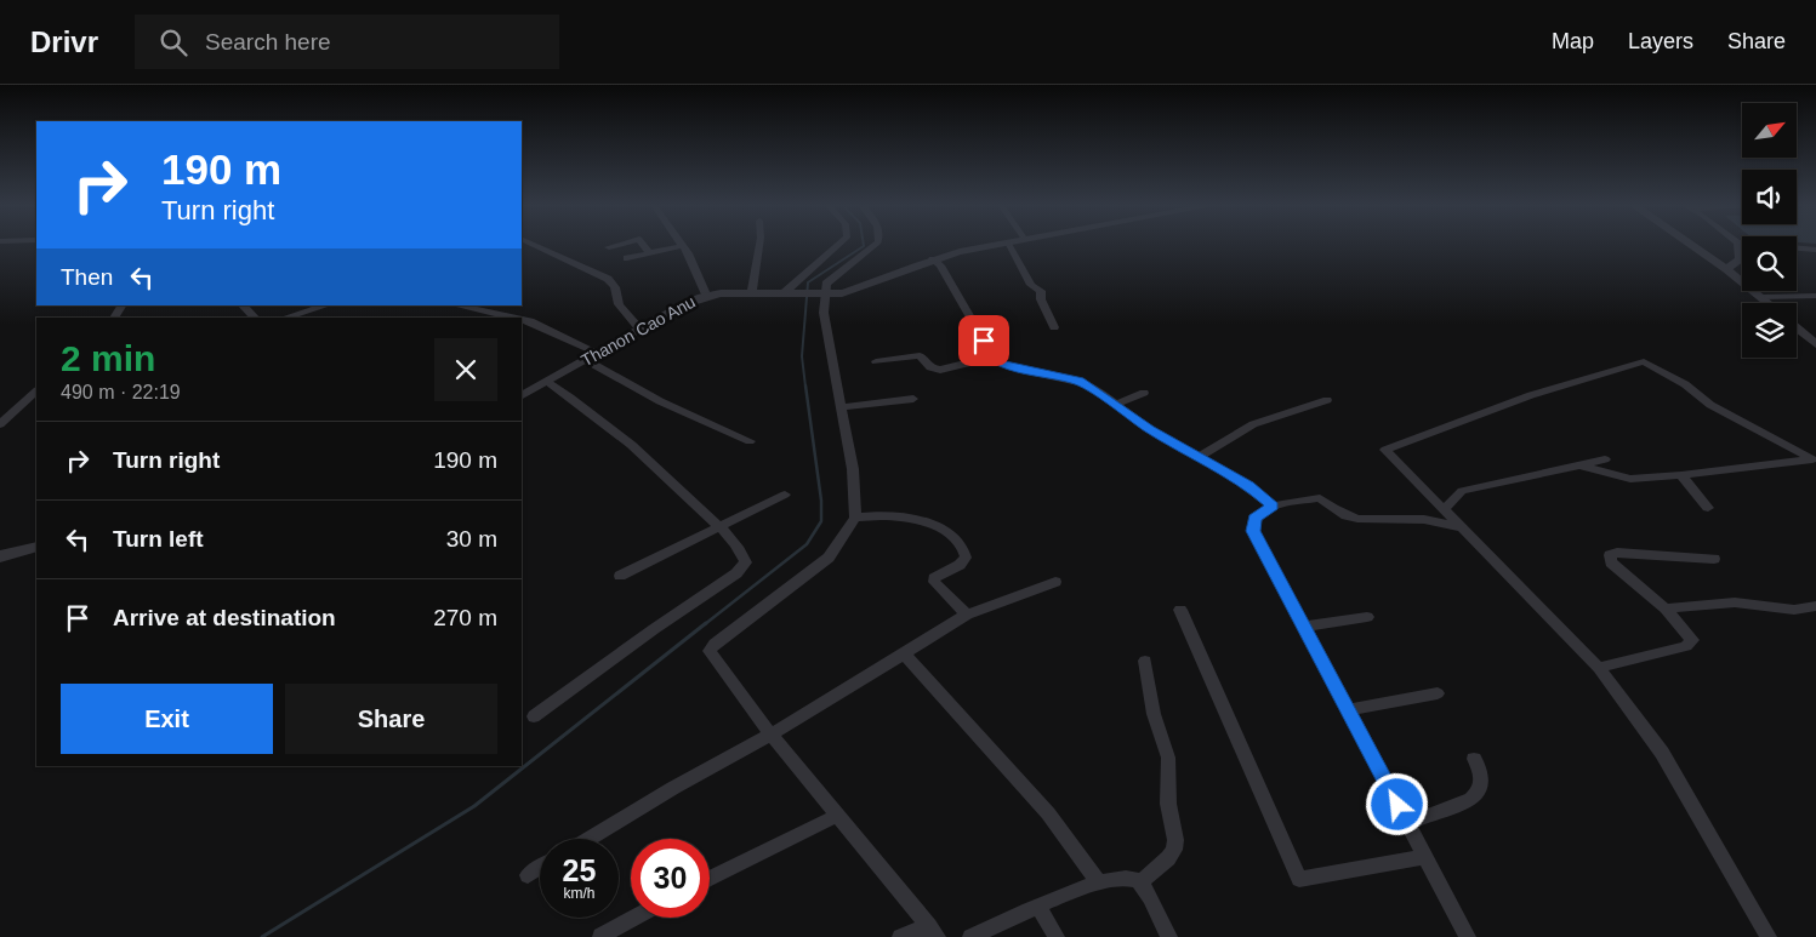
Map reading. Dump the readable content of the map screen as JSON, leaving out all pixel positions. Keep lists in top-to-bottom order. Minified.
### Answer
{"streets":{"street":["Thanon Cao Anu"]},"north":"top right","page":{"header":"Drivr","search":"Search here","nav":["Map","Layers","Share"],"turn":["190 m","Turn right"],"then":"Then","heading":["2 min","490 m · 22:19"],"list":[{"name":"Turn right","value":"190 m"},{"name":"Turn left","value":"30 m"},{"name":"Arrive at destination","value":"270 m"}],"buttons":["Exit","Share"],"speed":"25 km/h","limit":"30"}}
